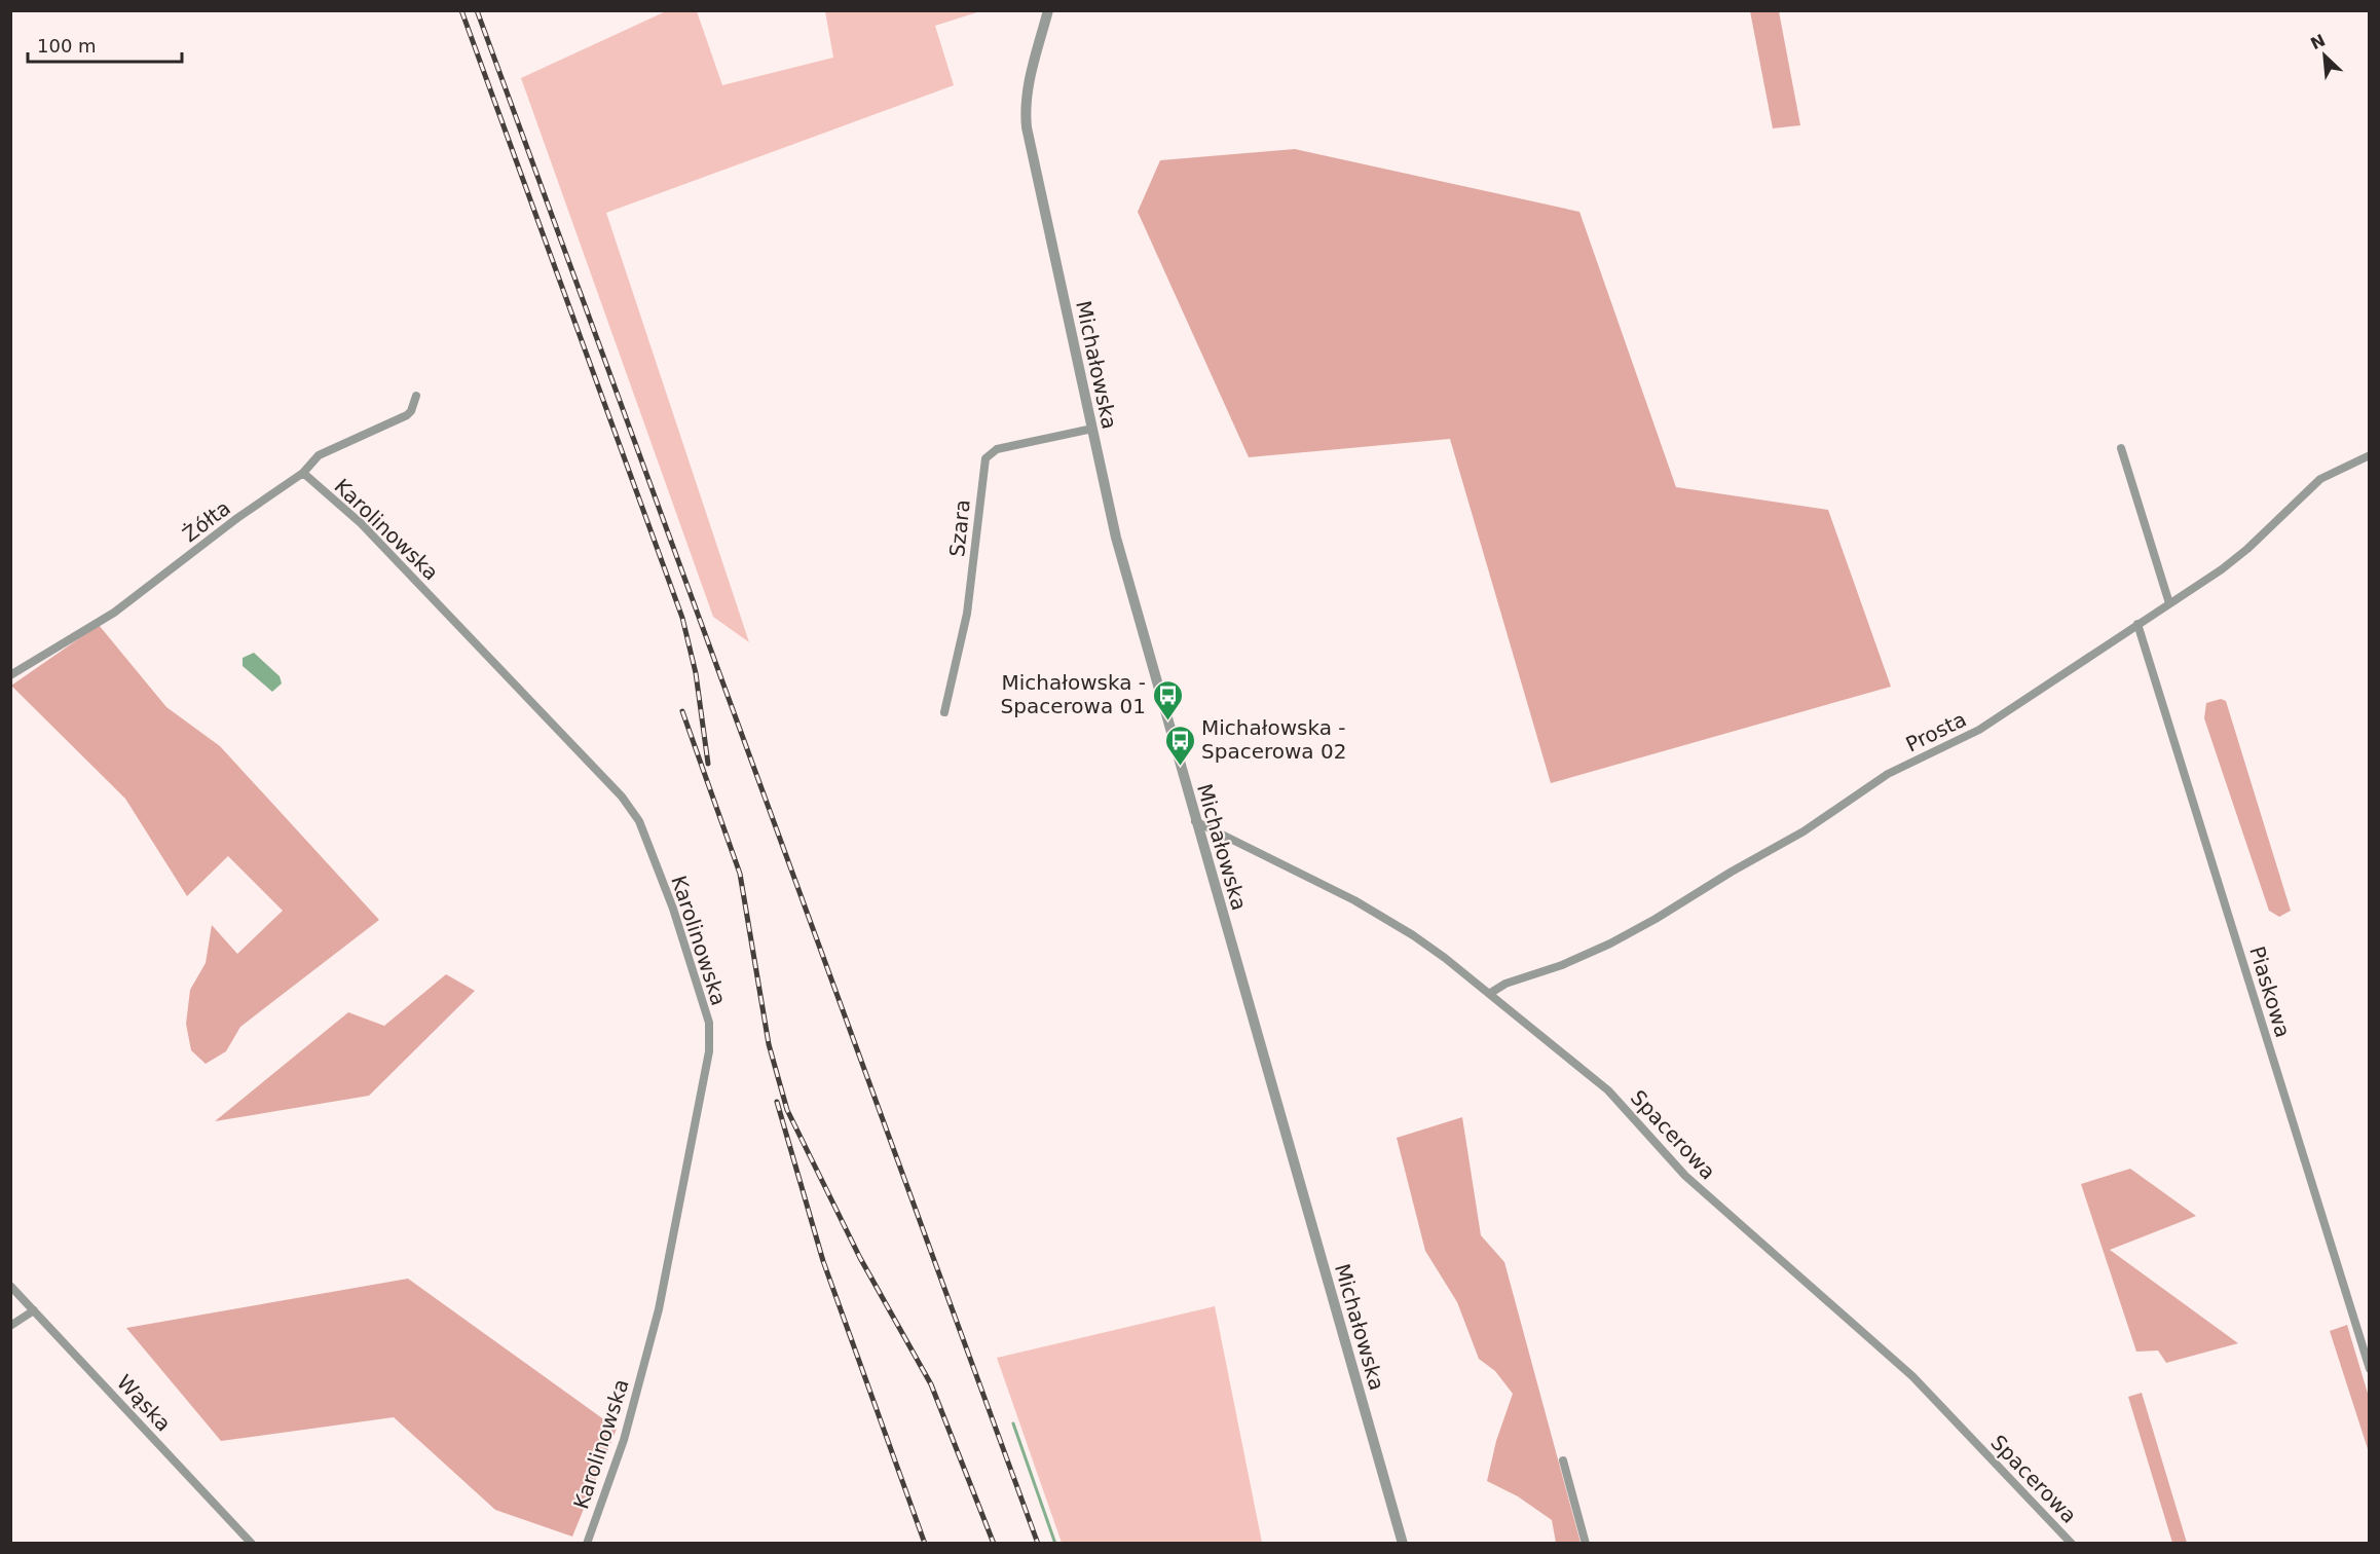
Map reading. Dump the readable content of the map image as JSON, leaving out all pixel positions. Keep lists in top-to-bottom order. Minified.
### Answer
{"streets":{"street":["Michałowska","Żółta","Szara","Karolinowska","Prosta","Piaskowa","Spacerowa","Wąska"]},"crossings":[["Michałowska","Szara"],["Michałowska","Spacerowa"],["Żółta","Karolinowska"],["Prosta","Piaskowa"],["Prosta","Spacerowa"]],"places":{"bus stop":["Michałowska - Spacerowa 01","Michałowska - Spacerowa 02"]},"scale_bar":"100 m","north":"top left"}
